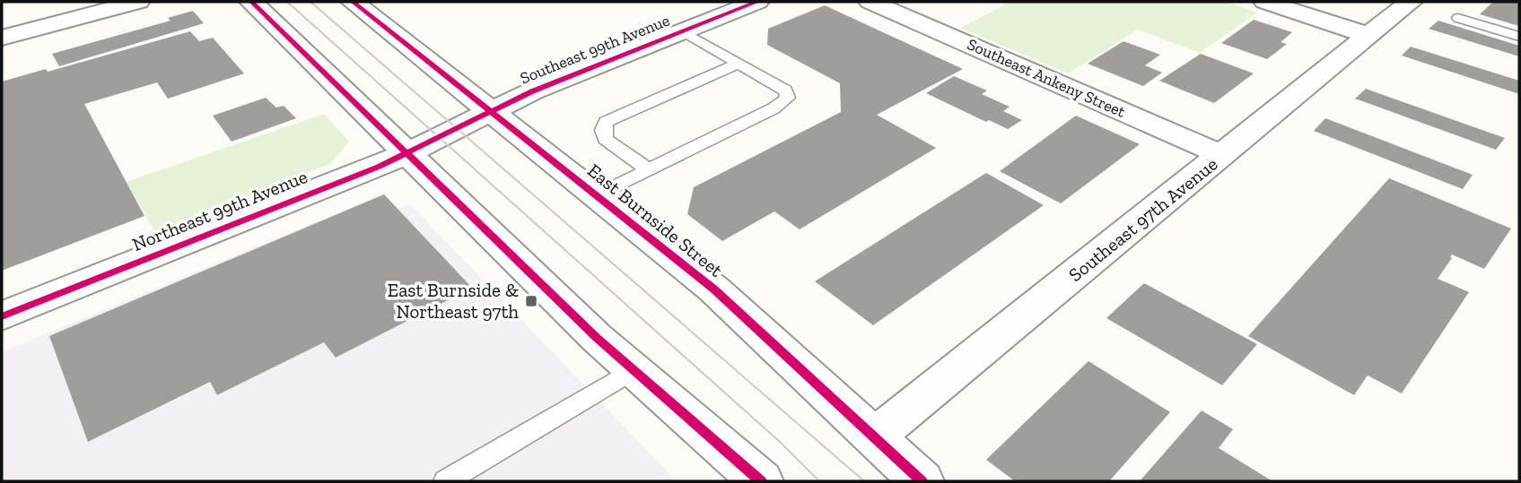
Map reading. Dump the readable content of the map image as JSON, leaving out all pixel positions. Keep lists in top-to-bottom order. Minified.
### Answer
{"streets":{"street":["Southeast 99th Avenue","Southeast Ankeny Street","Northeast 99th Avenue","Southeast 97th Avenue","East Burnside Street"]},"crossings":[["Southeast 99th Avenue","Northeast 99th Avenue"],["Southeast 99th Avenue","East Burnside Street"],["Southeast Ankeny Street","Southeast 97th Avenue"],["Southeast 97th Avenue","East Burnside Street"]],"places":{"transit":["East Burnside & Northeast 97th"]}}
